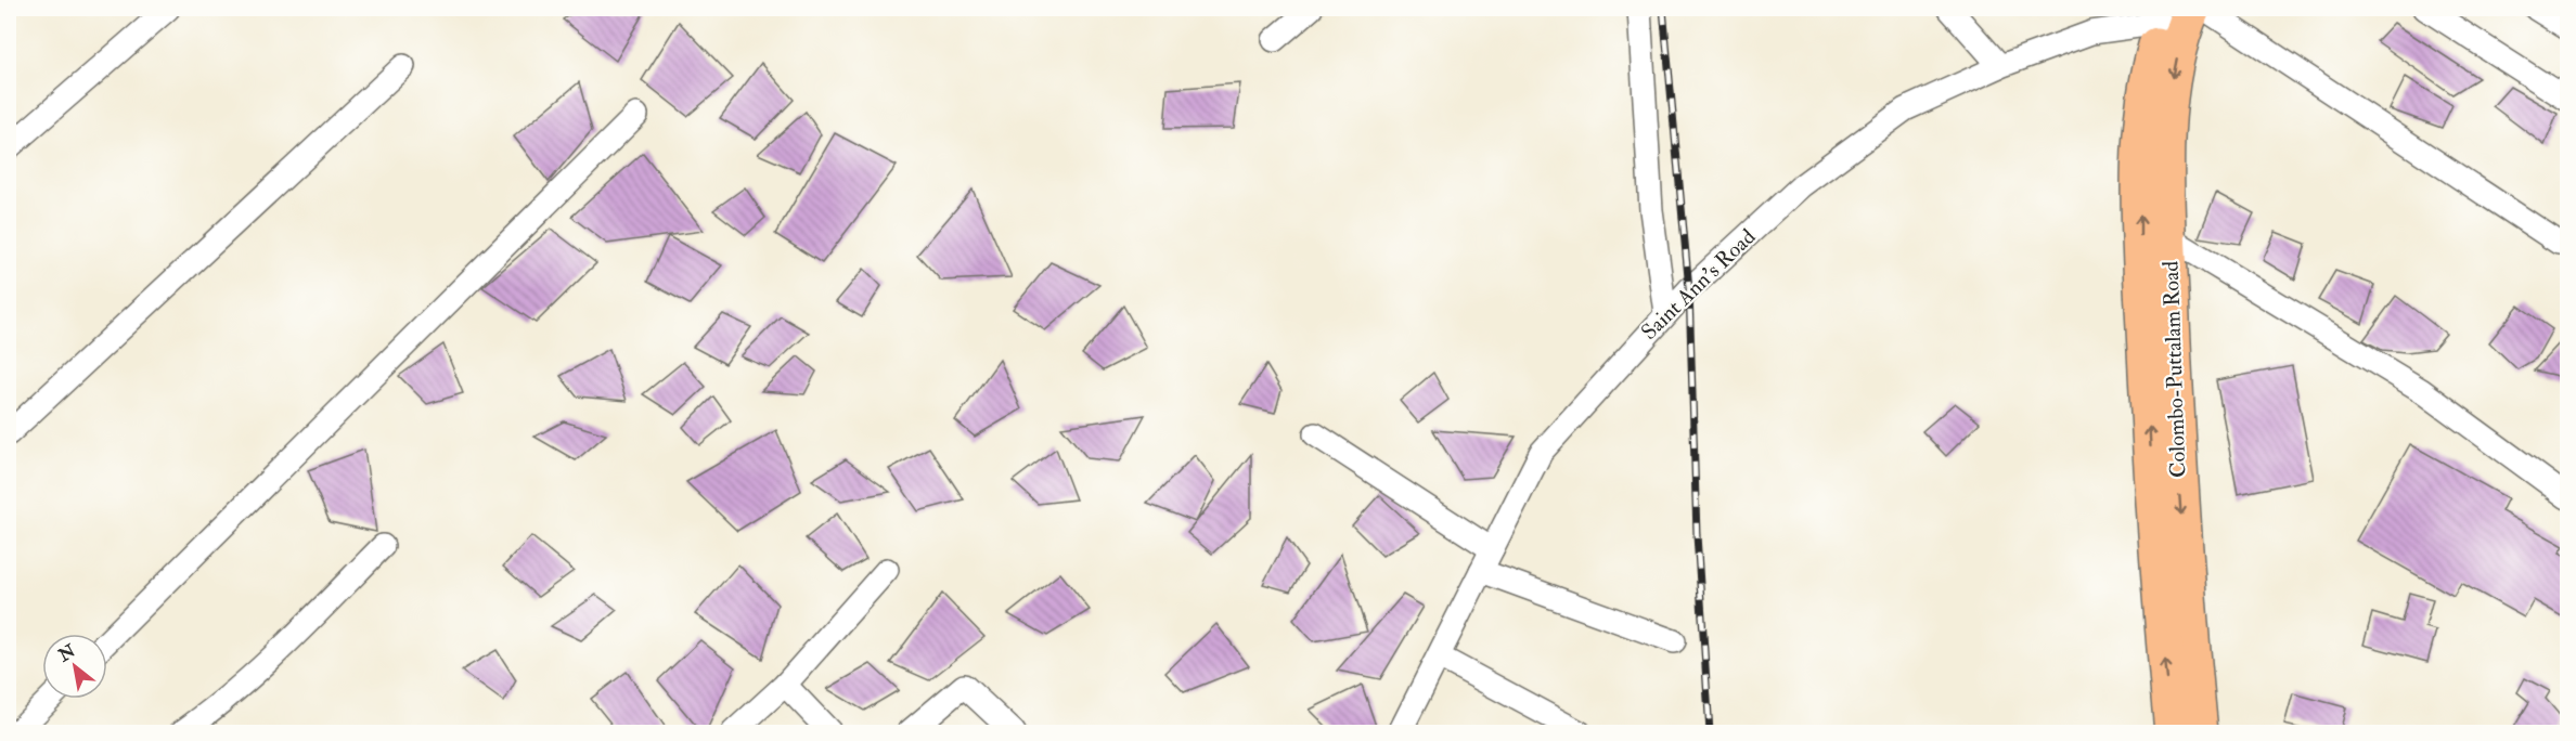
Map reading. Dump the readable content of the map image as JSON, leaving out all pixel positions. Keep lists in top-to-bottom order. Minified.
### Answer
{"streets":{"highway":["Colombo-Puttalam Road"],"street":["Saint Ann's Road"]},"crossings":[["Saint Ann's Road","Colombo-Puttalam Road"]],"north":"top left"}
